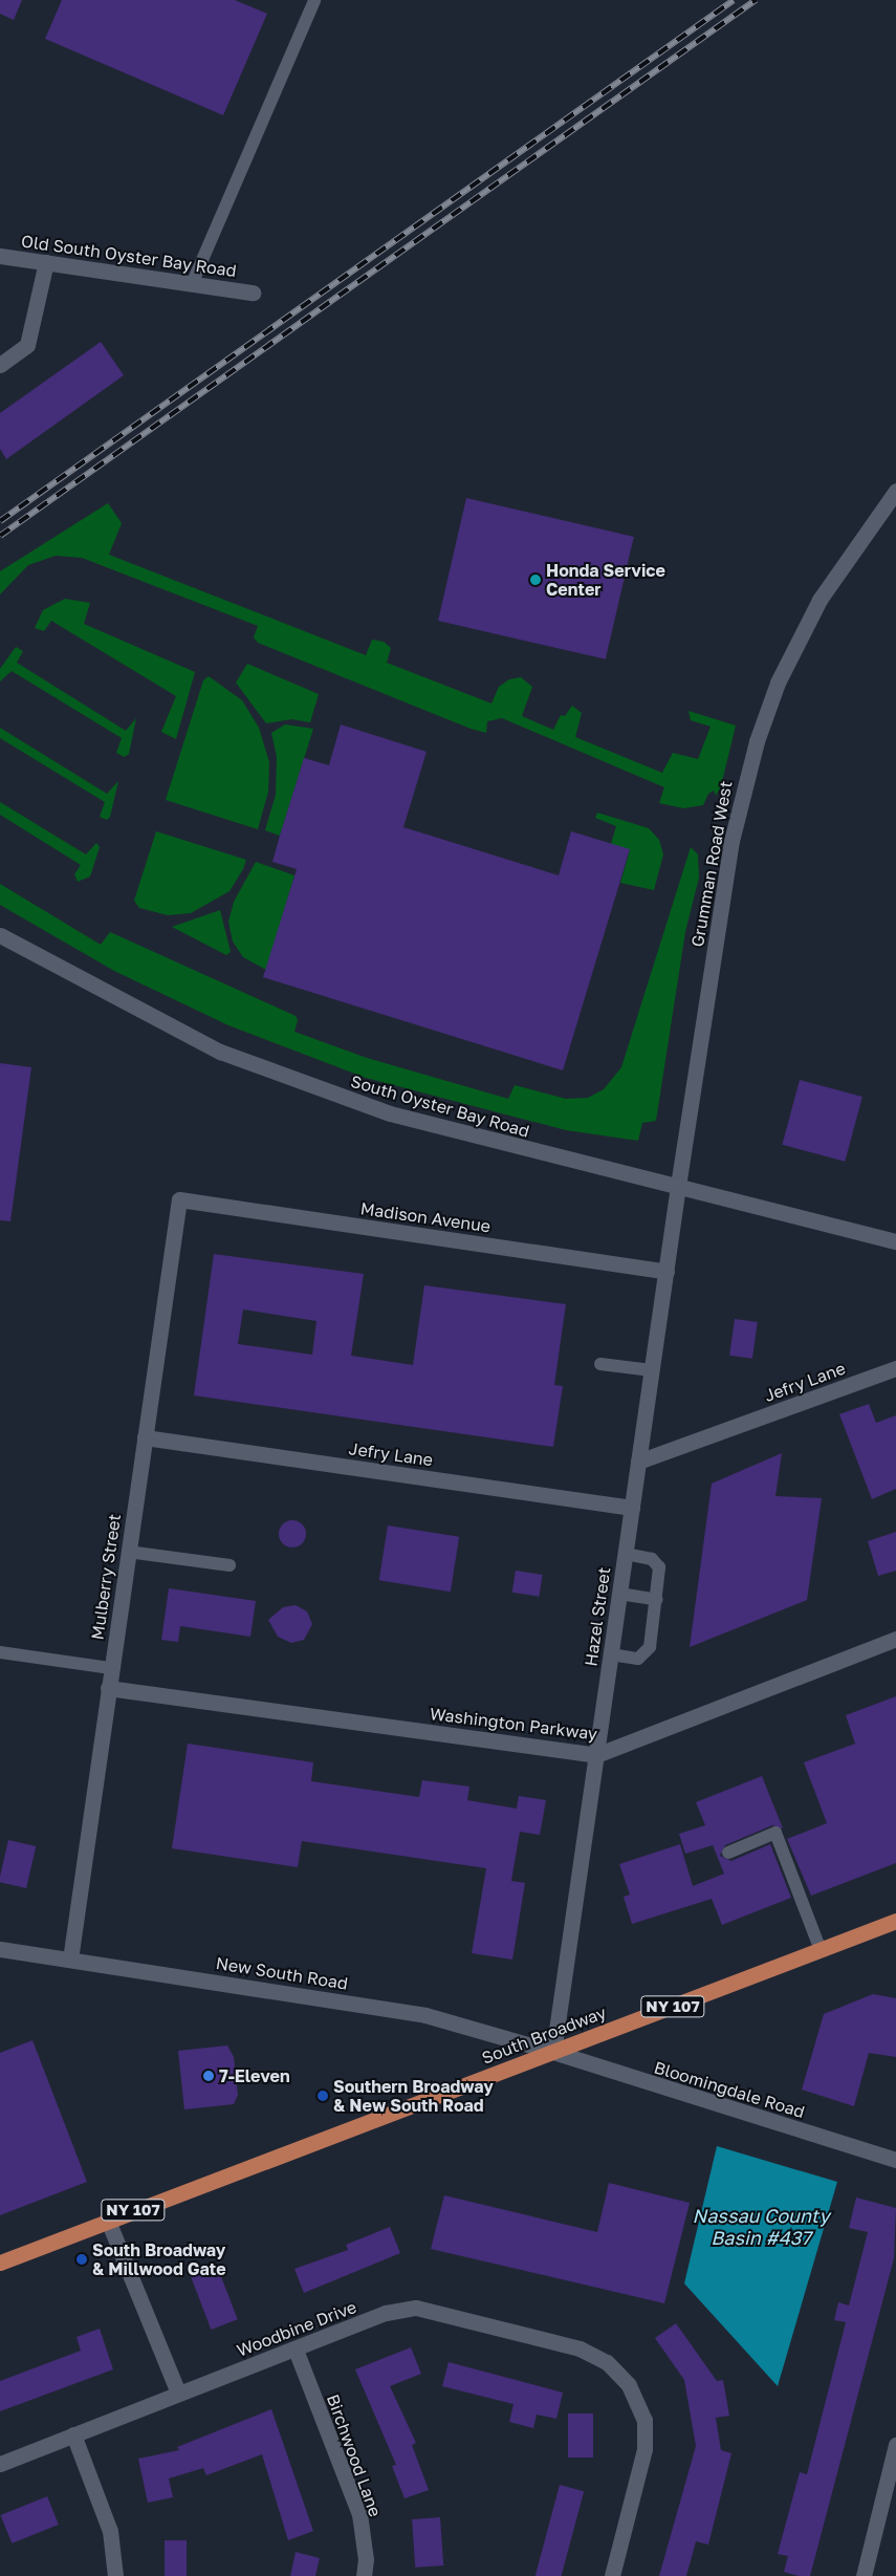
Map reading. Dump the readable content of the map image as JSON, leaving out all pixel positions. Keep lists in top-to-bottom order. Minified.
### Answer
{"streets":{"main road":["NY 107","South Broadway"],"street":["Old South Oyster Bay Road","Grumman Road West","South Oyster Bay Road","Madison Avenue","Jefry Lane","Mulberry Street","Hazel Street","Washington Parkway","New South Road","Bloomingdale Road","Woodbine Drive","Birchwood Lane"]},"crossings":[["Grumman Road West","South Oyster Bay Road"],["Grumman Road West","Hazel Street"],["South Oyster Bay Road","Hazel Street"],["Madison Avenue","Mulberry Street"],["Madison Avenue","Hazel Street"],["Jefry Lane","Mulberry Street"],["Jefry Lane","Hazel Street"],["Mulberry Street","Washington Parkway"],["Mulberry Street","New South Road"],["Hazel Street","Washington Parkway"],["Hazel Street","New South Road"],["Hazel Street","South Broadway"],["Hazel Street","Bloomingdale Road"],["New South Road","South Broadway"],["New South Road","Bloomingdale Road"],["South Broadway","Bloomingdale Road"],["Woodbine Drive","Birchwood Lane"]],"water":["Nassau County Basin #437"],"places":["Honda Service Center","7-Eleven","Southern Broadway & New South Road","South Broadway & Millwood Gate"]}
